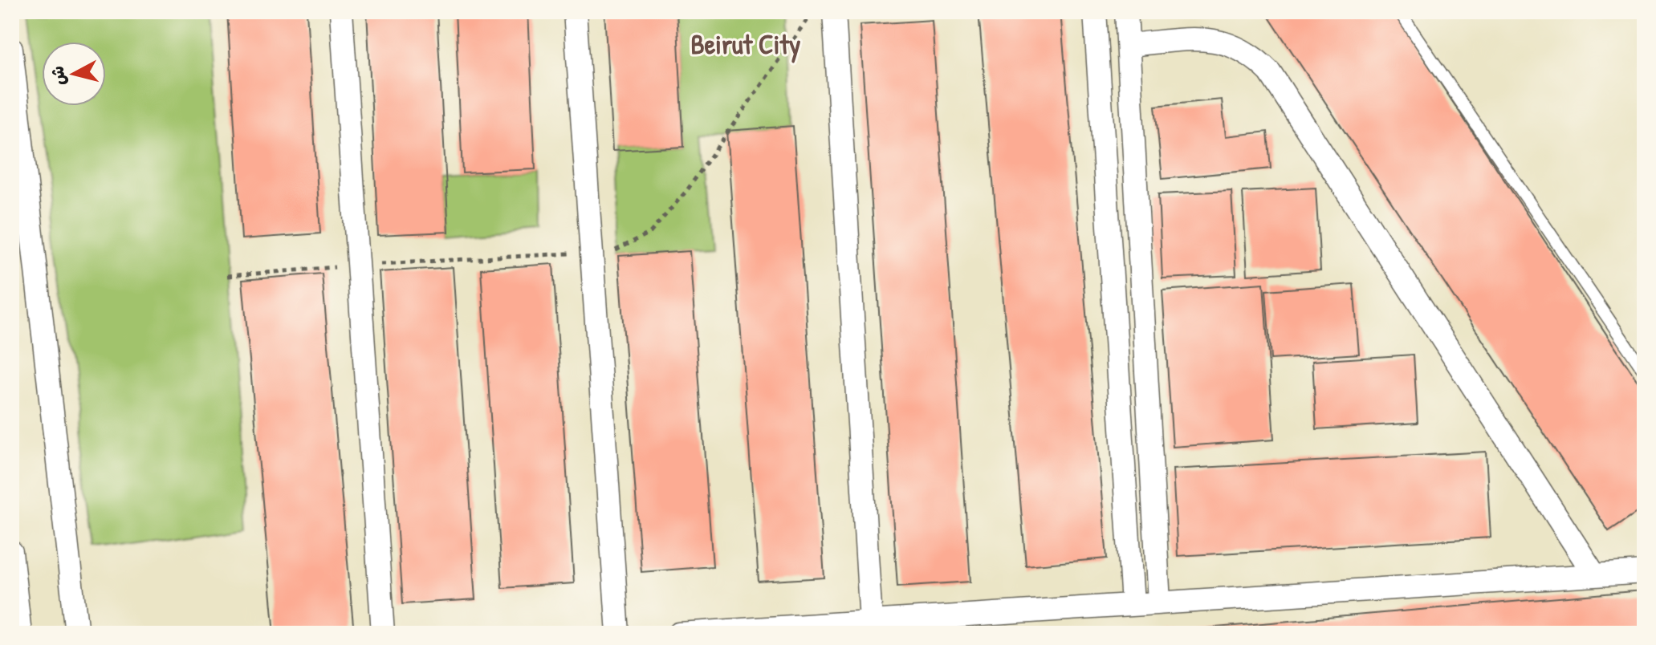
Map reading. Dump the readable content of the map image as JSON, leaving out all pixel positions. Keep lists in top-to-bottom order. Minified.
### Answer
{"districts":["Beirut City"],"north":"left"}
